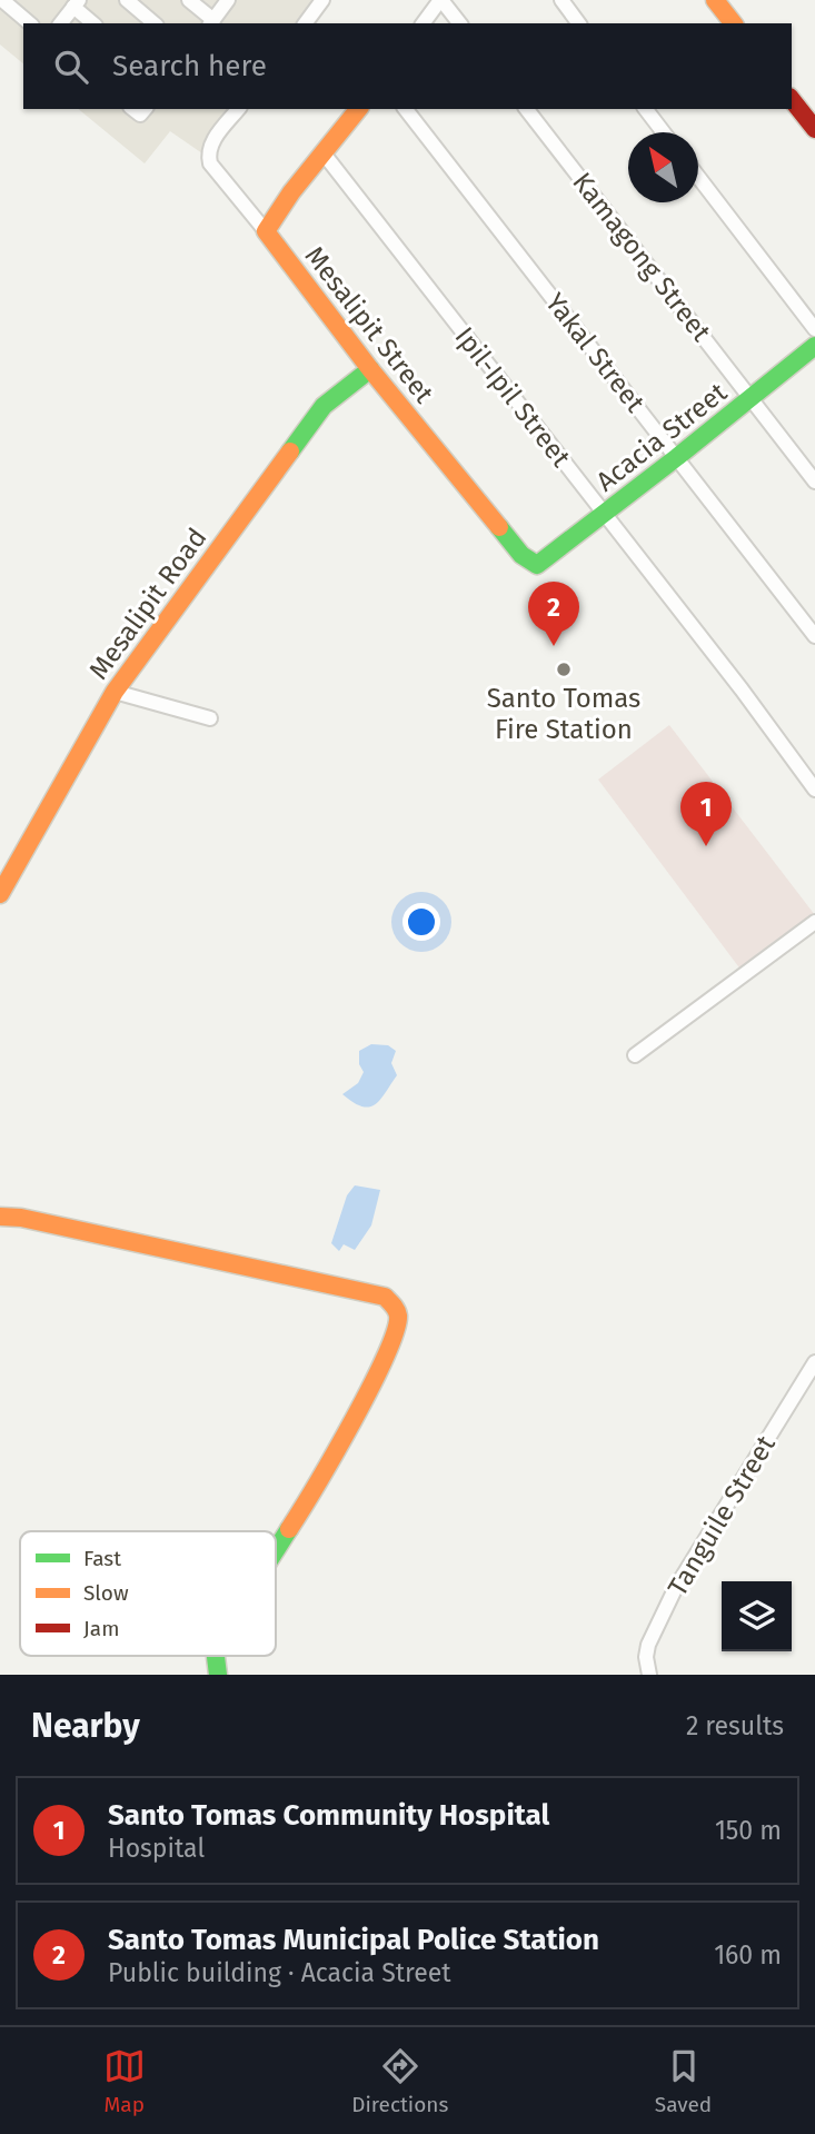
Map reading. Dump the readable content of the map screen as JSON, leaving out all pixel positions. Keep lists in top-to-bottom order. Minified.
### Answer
{"streets":{"street":["Kamagong Street","Mesalipit Street","Yakal Street","Ipil-Ipil Street","Acacia Street","Mesalipit Road","Tanguile Street"]},"crossings":[["Kamagong Street","Acacia Street"],["Mesalipit Street","Acacia Street"],["Mesalipit Street","Mesalipit Road"],["Yakal Street","Acacia Street"],["Ipil-Ipil Street","Acacia Street"]],"places":["Santo Tomas Fire Station"],"legend":["Fast","Slow","Jam"],"north":"top left","page":{"search":"Search here","pins":["2","1"],"heading":["Nearby","2 results"],"list":[{"mark":"1","name":"Santo Tomas Community Hospital","note":"Hospital","value":"150 m"},{"mark":"2","name":"Santo Tomas Municipal Police Station","note":"Public building · Acacia Street","value":"160 m"}],"nav":["Map","Directions","Saved"]}}
